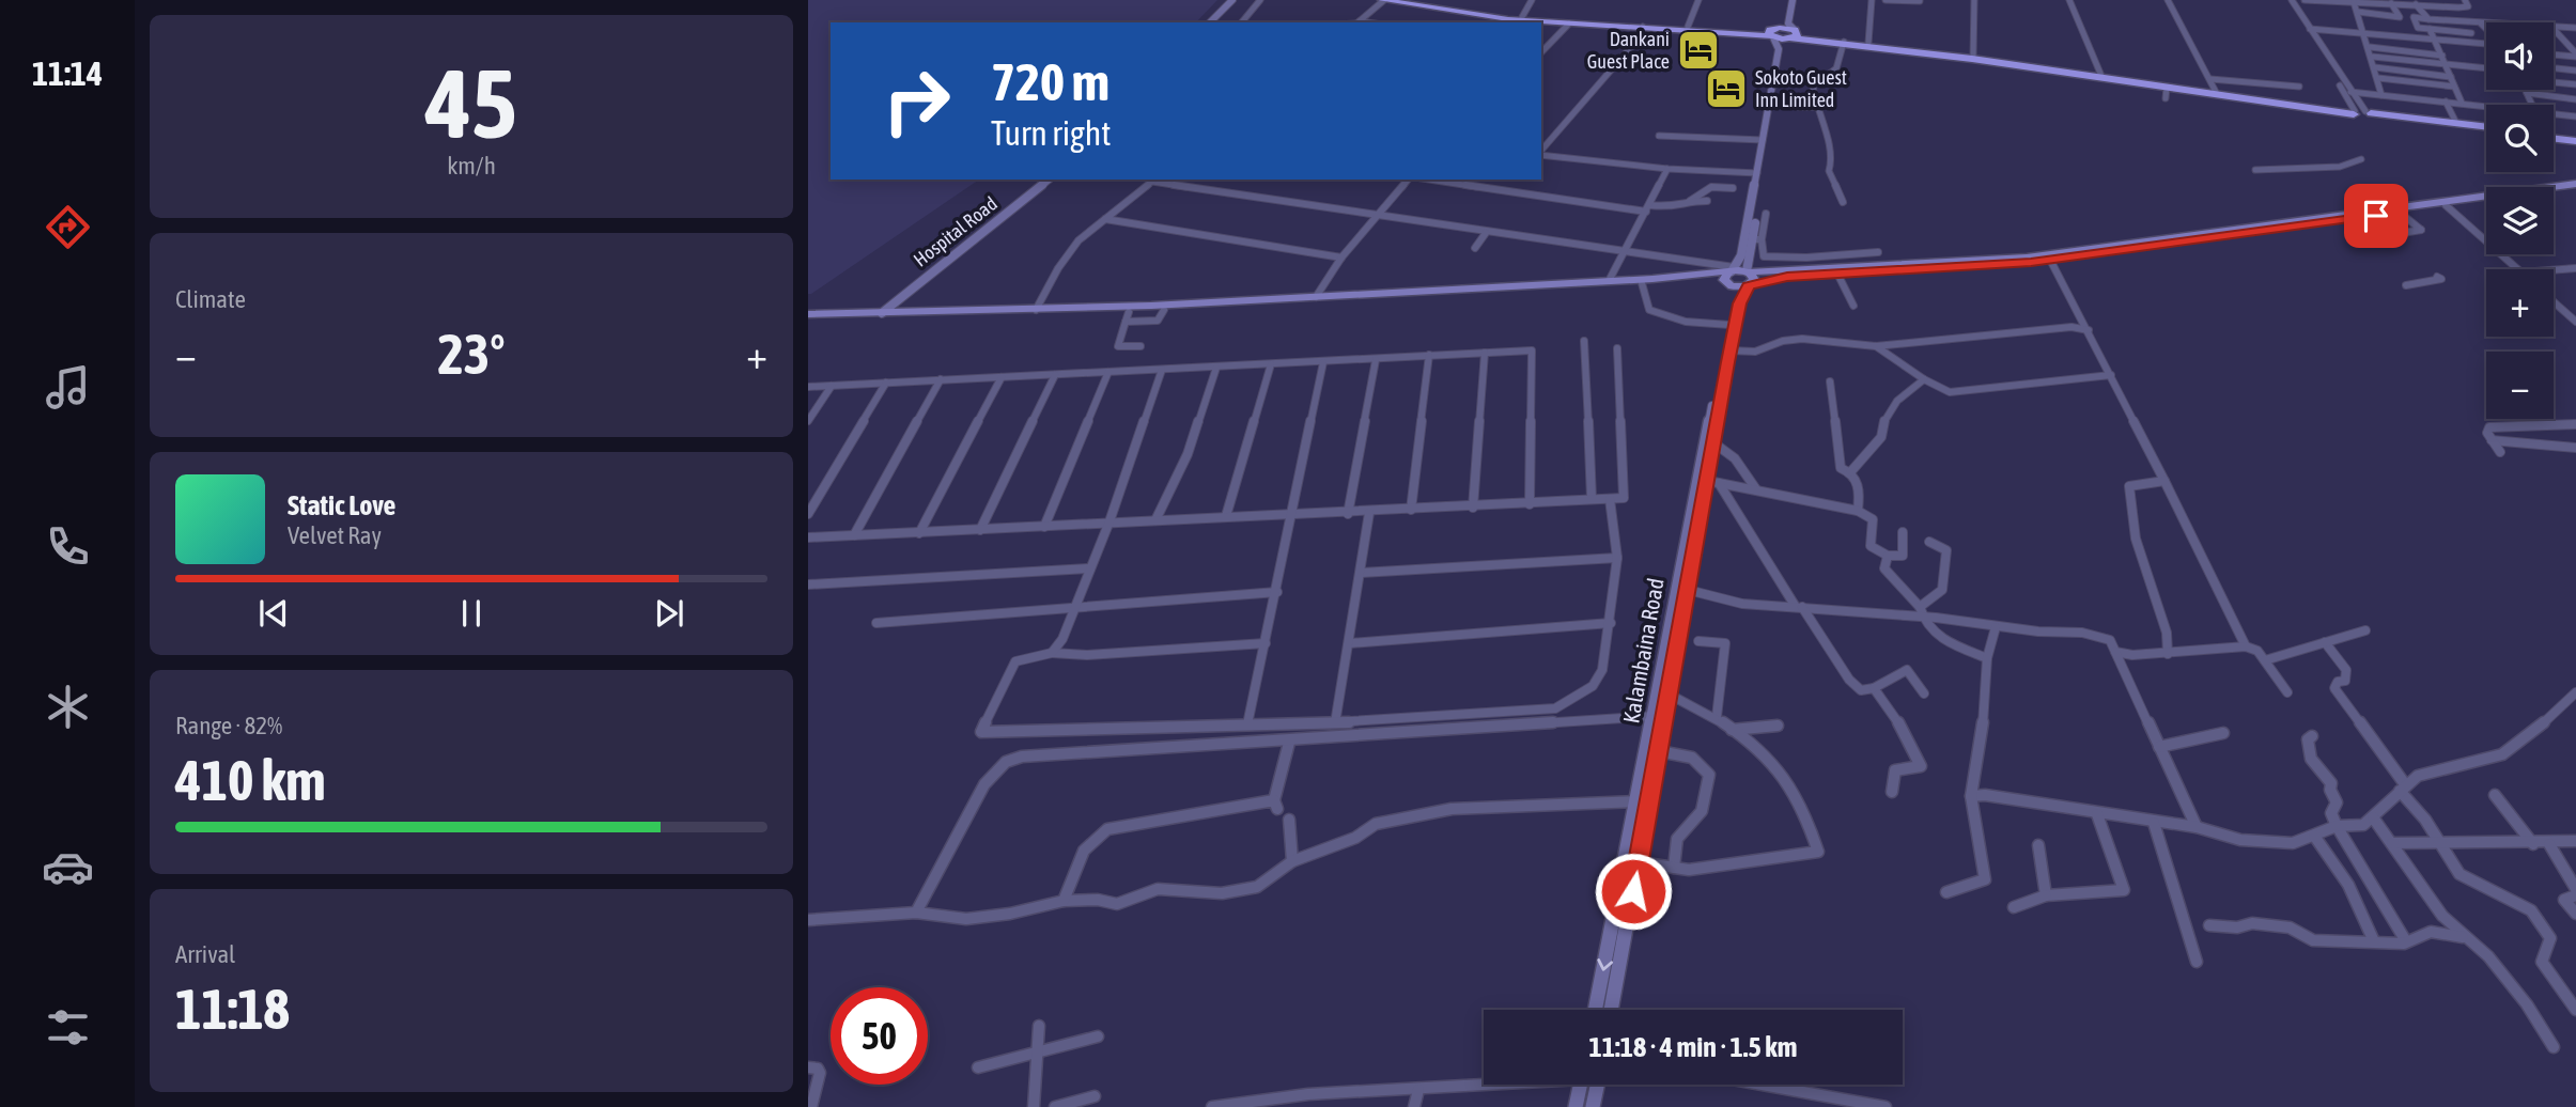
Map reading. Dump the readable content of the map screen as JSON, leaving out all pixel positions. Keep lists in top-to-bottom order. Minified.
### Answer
{"streets":{"main road":["Hospital Road","Kalambaina Road"]},"places":{"hotel":["Dankani Guest Place","Sokoto Guest Inn Limited"]},"page":{"tabs":"11:14","tile":[["45","km/h"],"Climate",["Range · 82%","410 km"],["Arrival","11:18"]],"map_buttons":["+","−"],"turn":["720 m","Turn right"],"heat":["−","23°","+"],"song":["Static Love","Velvet Ray"],"limit":"50","trip":"11:18 · 4 min · 1.5 km"}}
